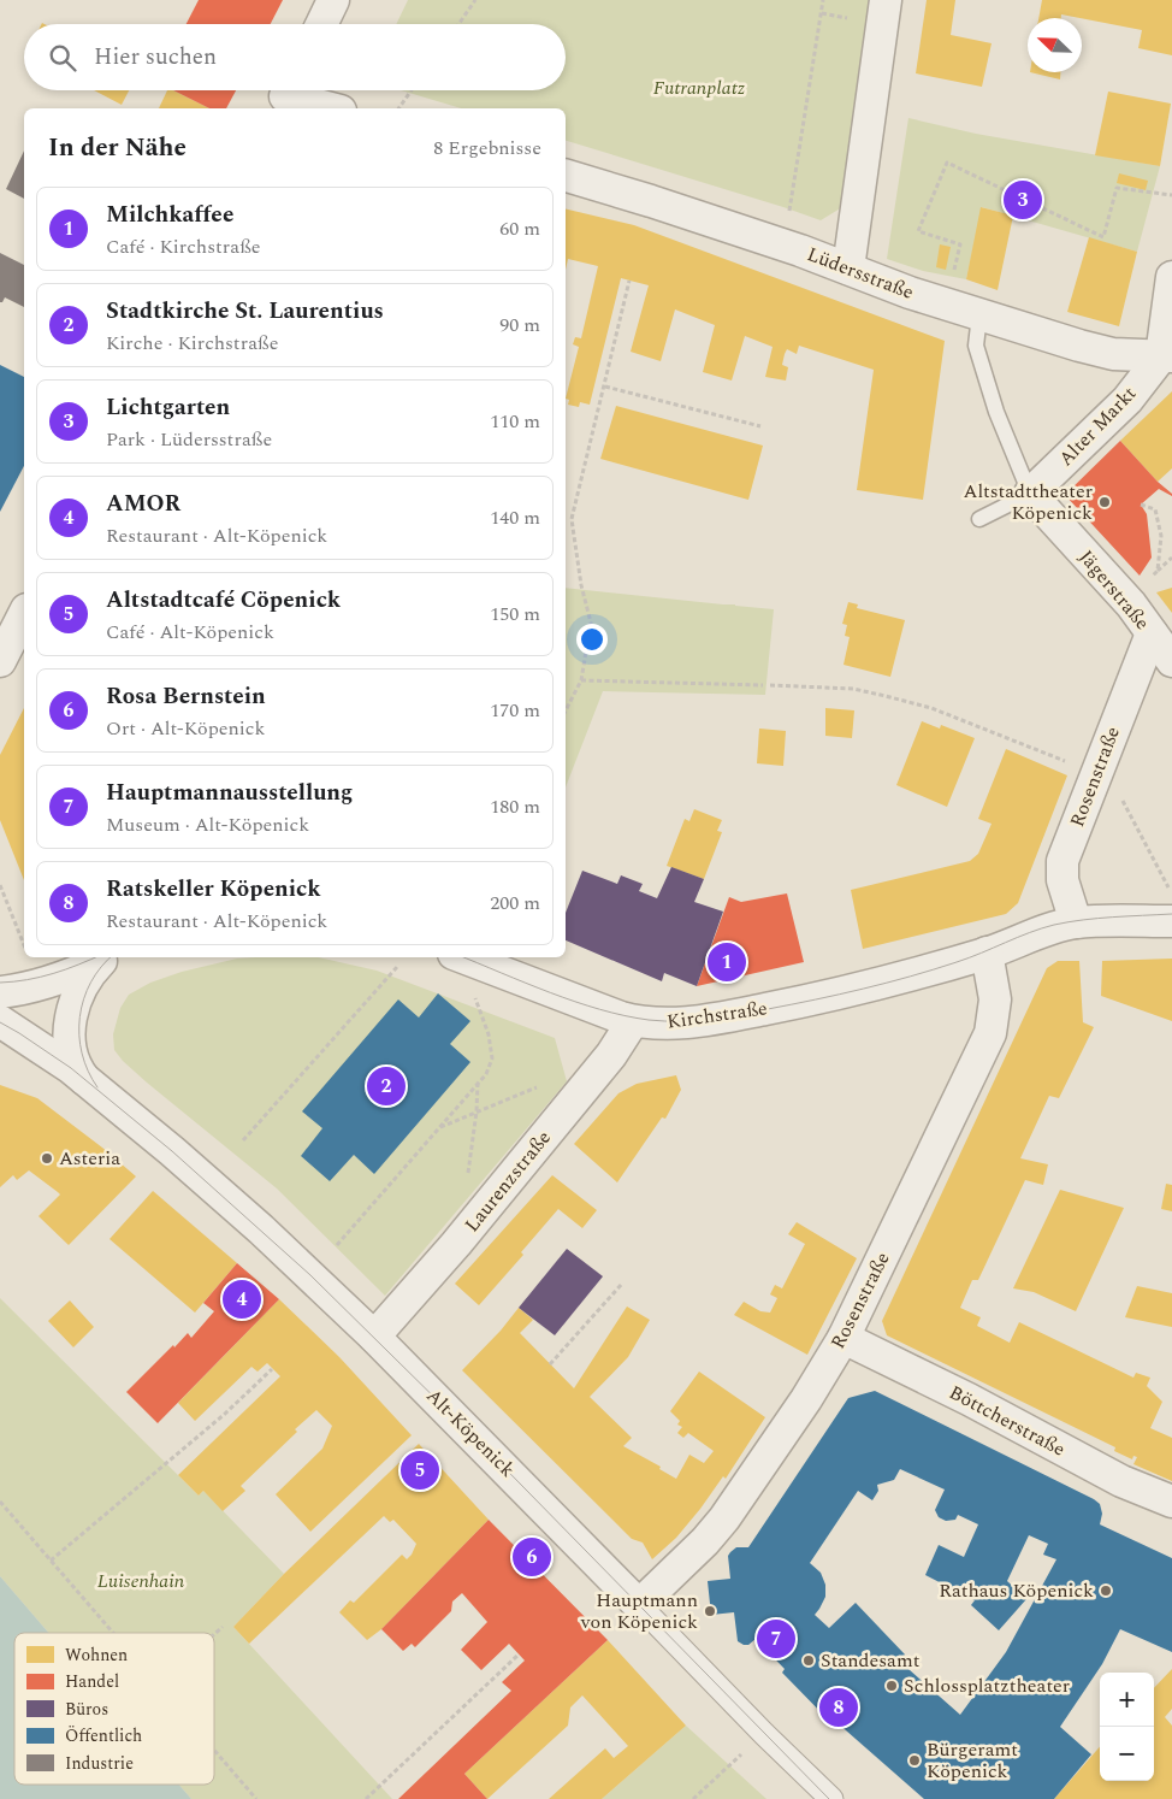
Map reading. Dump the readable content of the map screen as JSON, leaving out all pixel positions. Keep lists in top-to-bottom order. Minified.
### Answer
{"streets":{"street":["Lüdersstraße","Alter Markt","Jägerstraße","Rosenstraße","Kirchstraße","Laurenzstraße","Böttcherstraße","Alt-Köpenick"]},"crossings":[["Lüdersstraße","Alter Markt"],["Alter Markt","Jägerstraße"],["Jägerstraße","Rosenstraße"],["Rosenstraße","Kirchstraße"],["Rosenstraße","Böttcherstraße"],["Rosenstraße","Alt-Köpenick"],["Kirchstraße","Laurenzstraße"],["Laurenzstraße","Alt-Köpenick"]],"parks":["Futranplatz","Luisenhain"],"places":["Altstadttheater Köpenick","Asteria","Rathaus Köpenick","Hauptmann von Köpenick","Standesamt","Schlossplatztheater","Bürgeramt Köpenick"],"legend":["Wohnen","Handel","Büros","Öffentlich","Industrie"],"north":"top left","page":{"search":"Hier suchen","heading":["In der Nähe","8 Ergebnisse"],"pins":["3","1","2","4","5","6","7","8"],"list":[{"mark":"1","name":"Milchkaffee","note":"Café · Kirchstraße","value":"60 m"},{"mark":"2","name":"Stadtkirche St. Laurentius","note":"Kirche · Kirchstraße","value":"90 m"},{"mark":"3","name":"Lichtgarten","note":"Park · Lüdersstraße","value":"110 m"},{"mark":"4","name":"AMOR","note":"Restaurant · Alt-Köpenick","value":"140 m"},{"mark":"5","name":"Altstadtcafé Cöpenick","note":"Café · Alt-Köpenick","value":"150 m"},{"mark":"6","name":"Rosa Bernstein","note":"Ort · Alt-Köpenick","value":"170 m"},{"mark":"7","name":"Hauptmannausstellung","note":"Museum · Alt-Köpenick","value":"180 m"},{"mark":"8","name":"Ratskeller Köpenick","note":"Restaurant · Alt-Köpenick","value":"200 m"}],"map_buttons":["+","−"]}}
